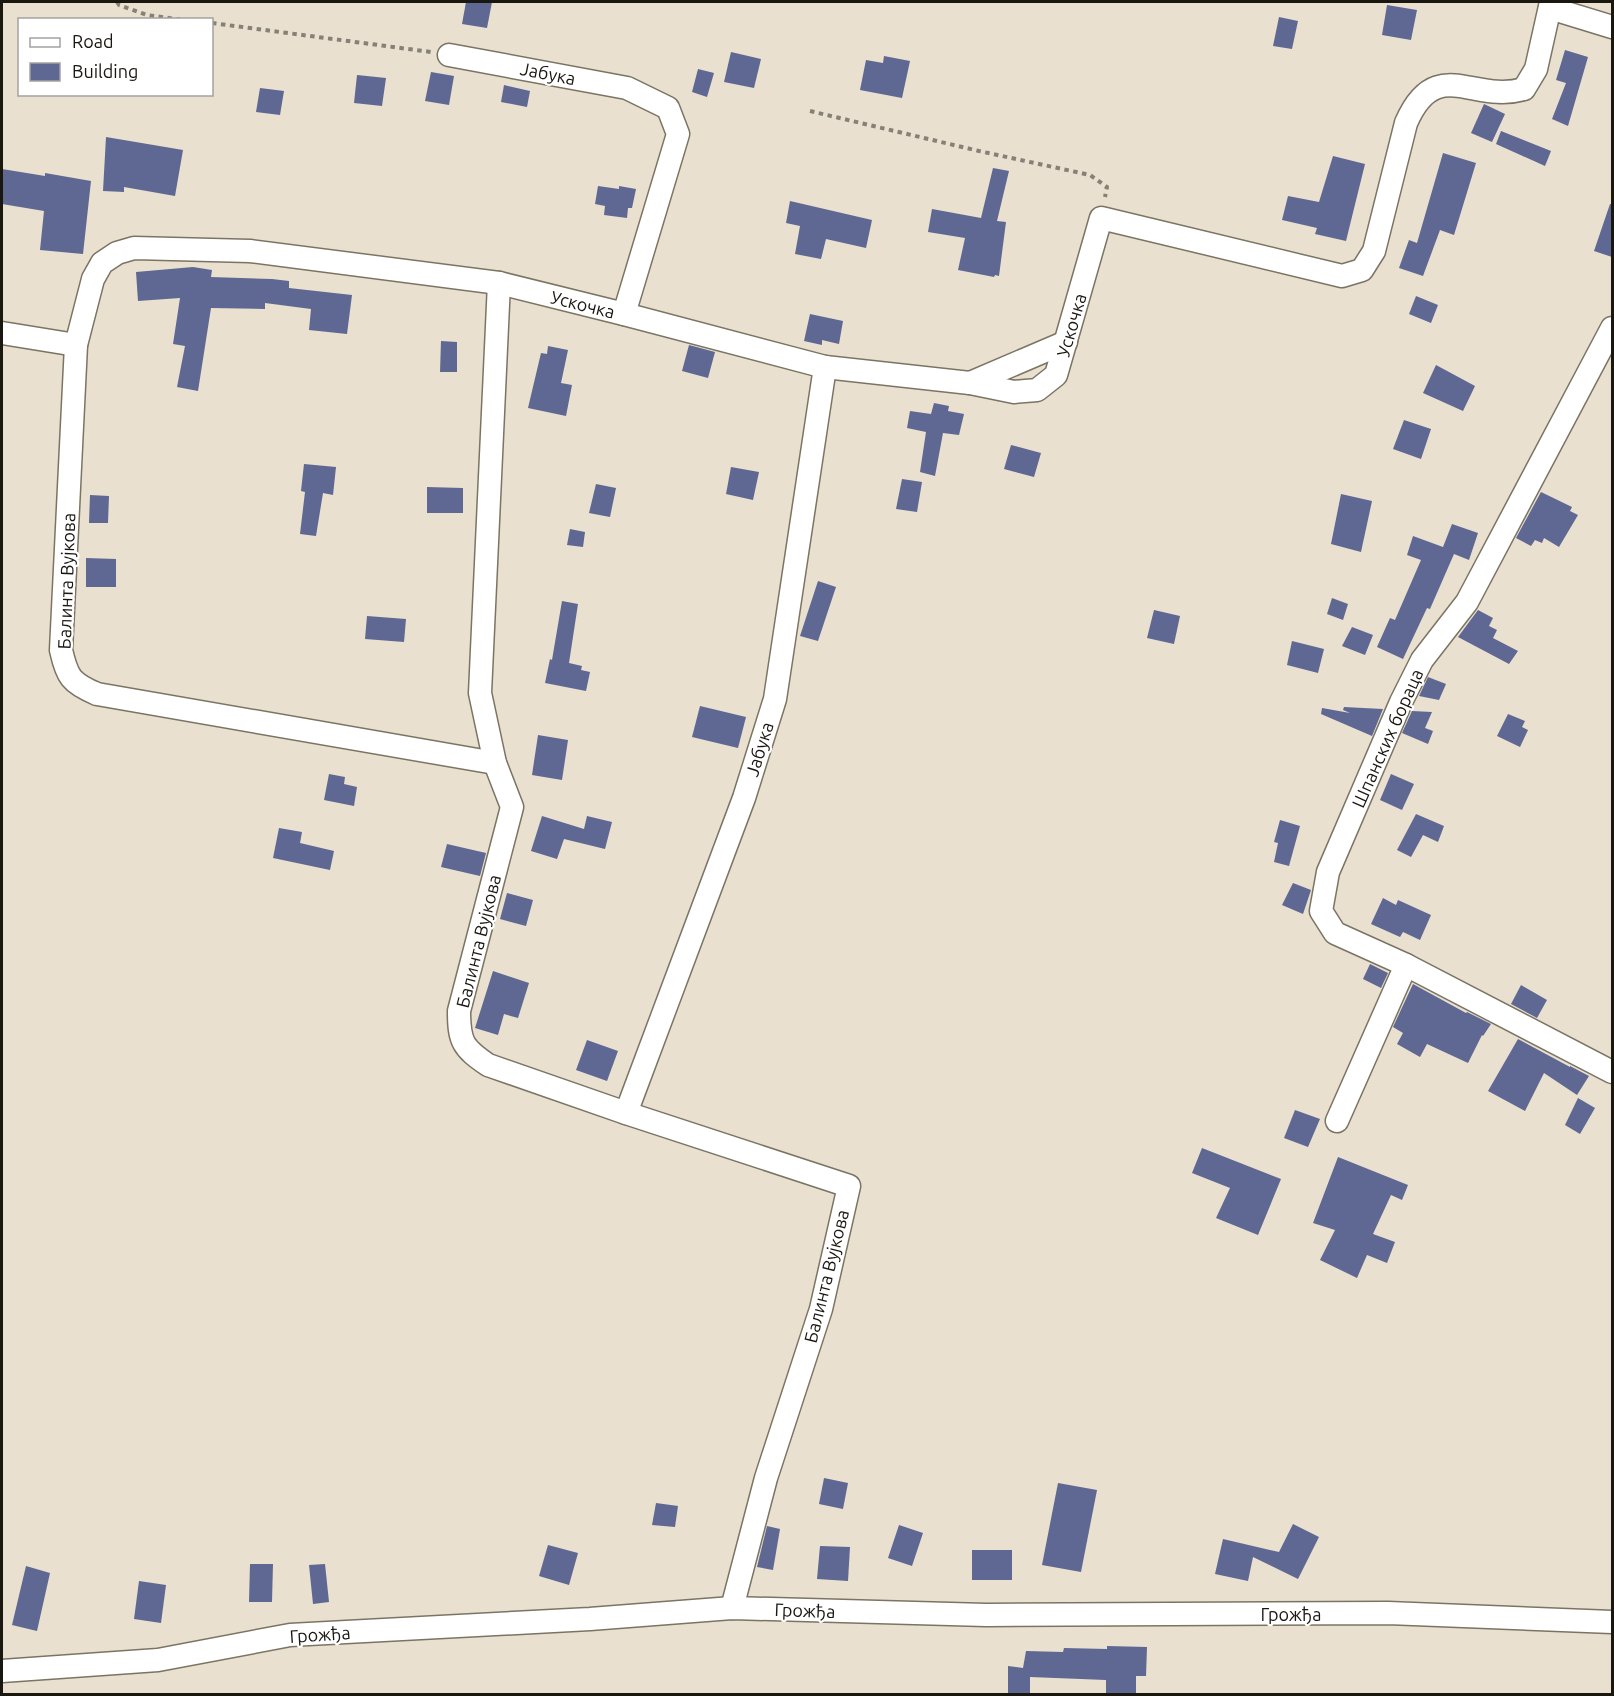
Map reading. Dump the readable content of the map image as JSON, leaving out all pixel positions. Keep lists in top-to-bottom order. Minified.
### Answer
{"streets":{"street":["Јабука","Ускочка","Балинта Вујкова","Шпанских бораца","Грожђа"]},"crossings":[["Јабука","Ускочка"],["Јабука","Балинта Вујкова"],["Ускочка","Балинта Вујкова"],["Балинта Вујкова","Грожђа"]],"legend":["Road","Building"]}
